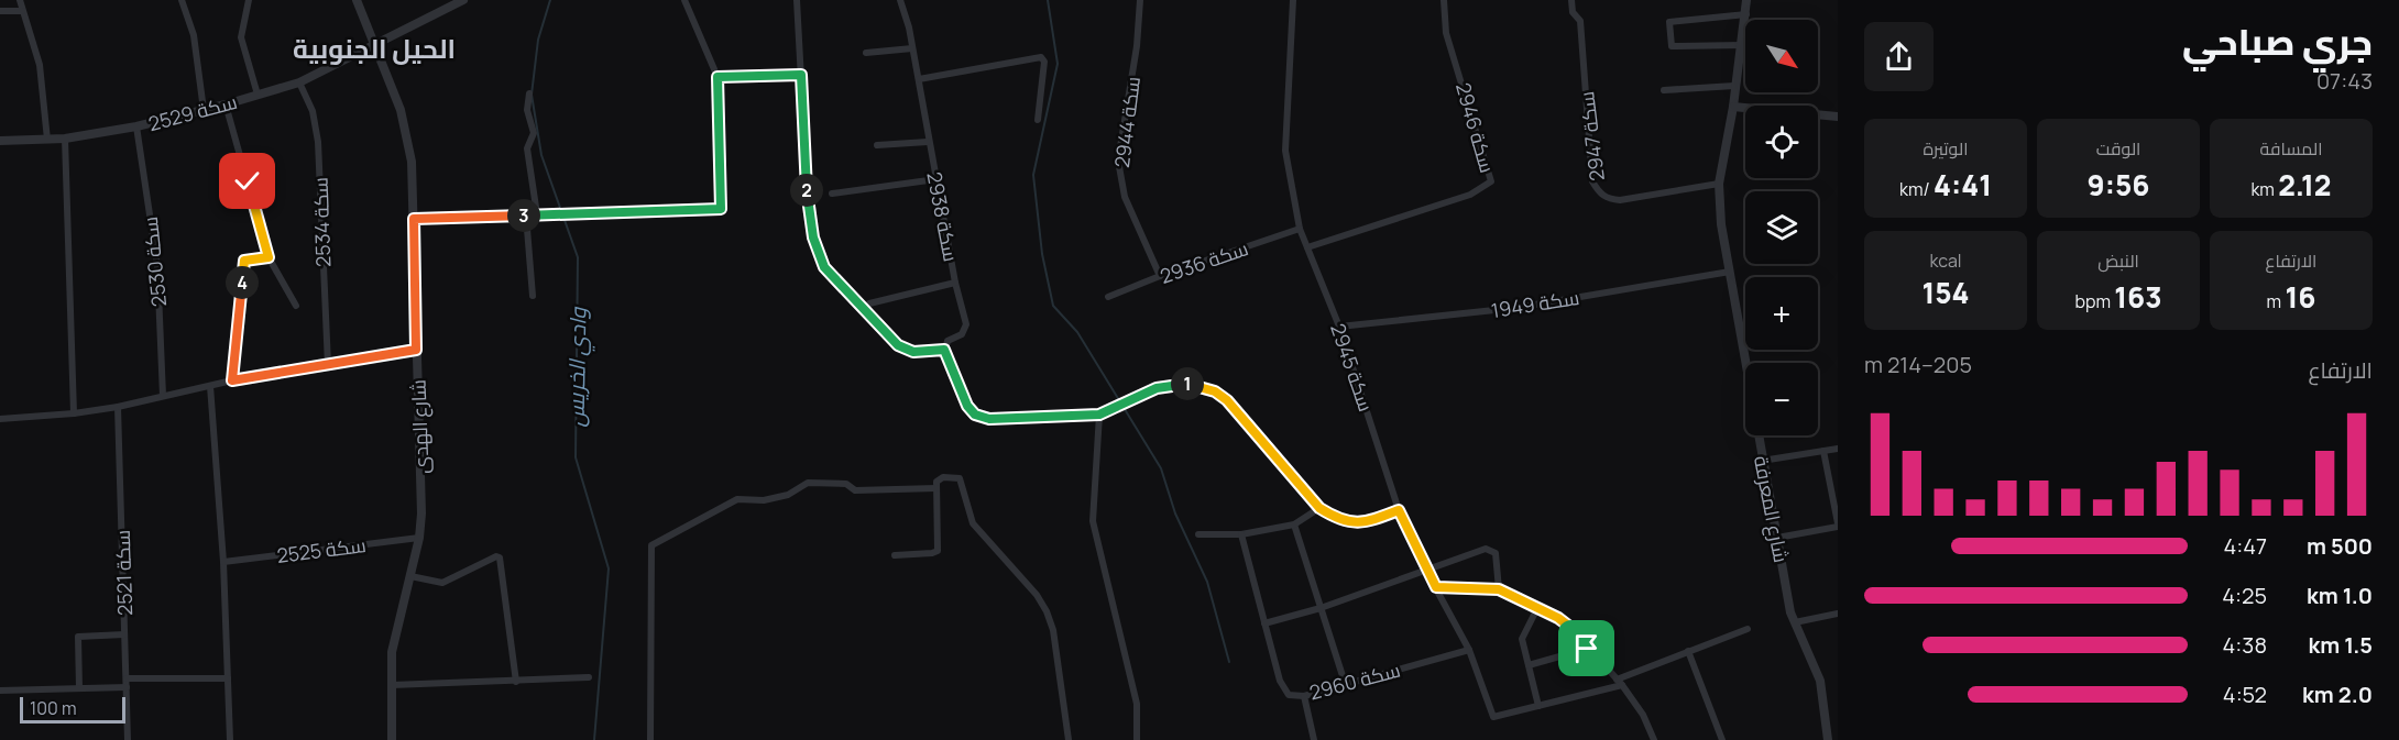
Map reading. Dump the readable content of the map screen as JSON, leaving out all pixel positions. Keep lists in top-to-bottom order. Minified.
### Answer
{"streets":{"street":["سكة 2529","سكة 2944","سكة 2946","سكة 2947","سكة 2938","سكة 2534","سكة 2530","سكة 2936","سكة 1949","سكة 2945","شارع الهدى","شارع المعرفة","سكة 2525","سكة 2521","سكة 2960"]},"crossings":[["سكة 2529","سكة 2534"],["سكة 2529","سكة 2530"],["سكة 2529","شارع الهدى"],["سكة 2944","سكة 2936"],["سكة 2946","سكة 2945"],["سكة 2947","شارع المعرفة"],["سكة 2936","سكة 2945"],["سكة 1949","سكة 2945"],["سكة 1949","شارع المعرفة"],["سكة 2945","سكة 2960"],["شارع الهدى","سكة 2525"]],"districts":["الحيل الجنوبية"],"water":["وادي الخريس"],"scale_bar":"100 m","north":"bottom right","page":{"heading":["جري صباحي","07:43"],"map_buttons":["+","−"],"stats":[["المسافة","2.12 km"],["الوقت","9:56"],["الوتيرة","4:41 /km"],["الارتفاع","16 m"],["النبض","163 bpm"],["kcal","154"]],"pins":["2","3","4","1"],"chart":["الارتفاع","205–214 m"],"list":[{"name":"500 m","note":"4:47"},{"name":"1.0 km","note":"4:25"},{"name":"1.5 km","note":"4:38"},{"name":"2.0 km","note":"4:52"}],"scale":"100 m"}}
